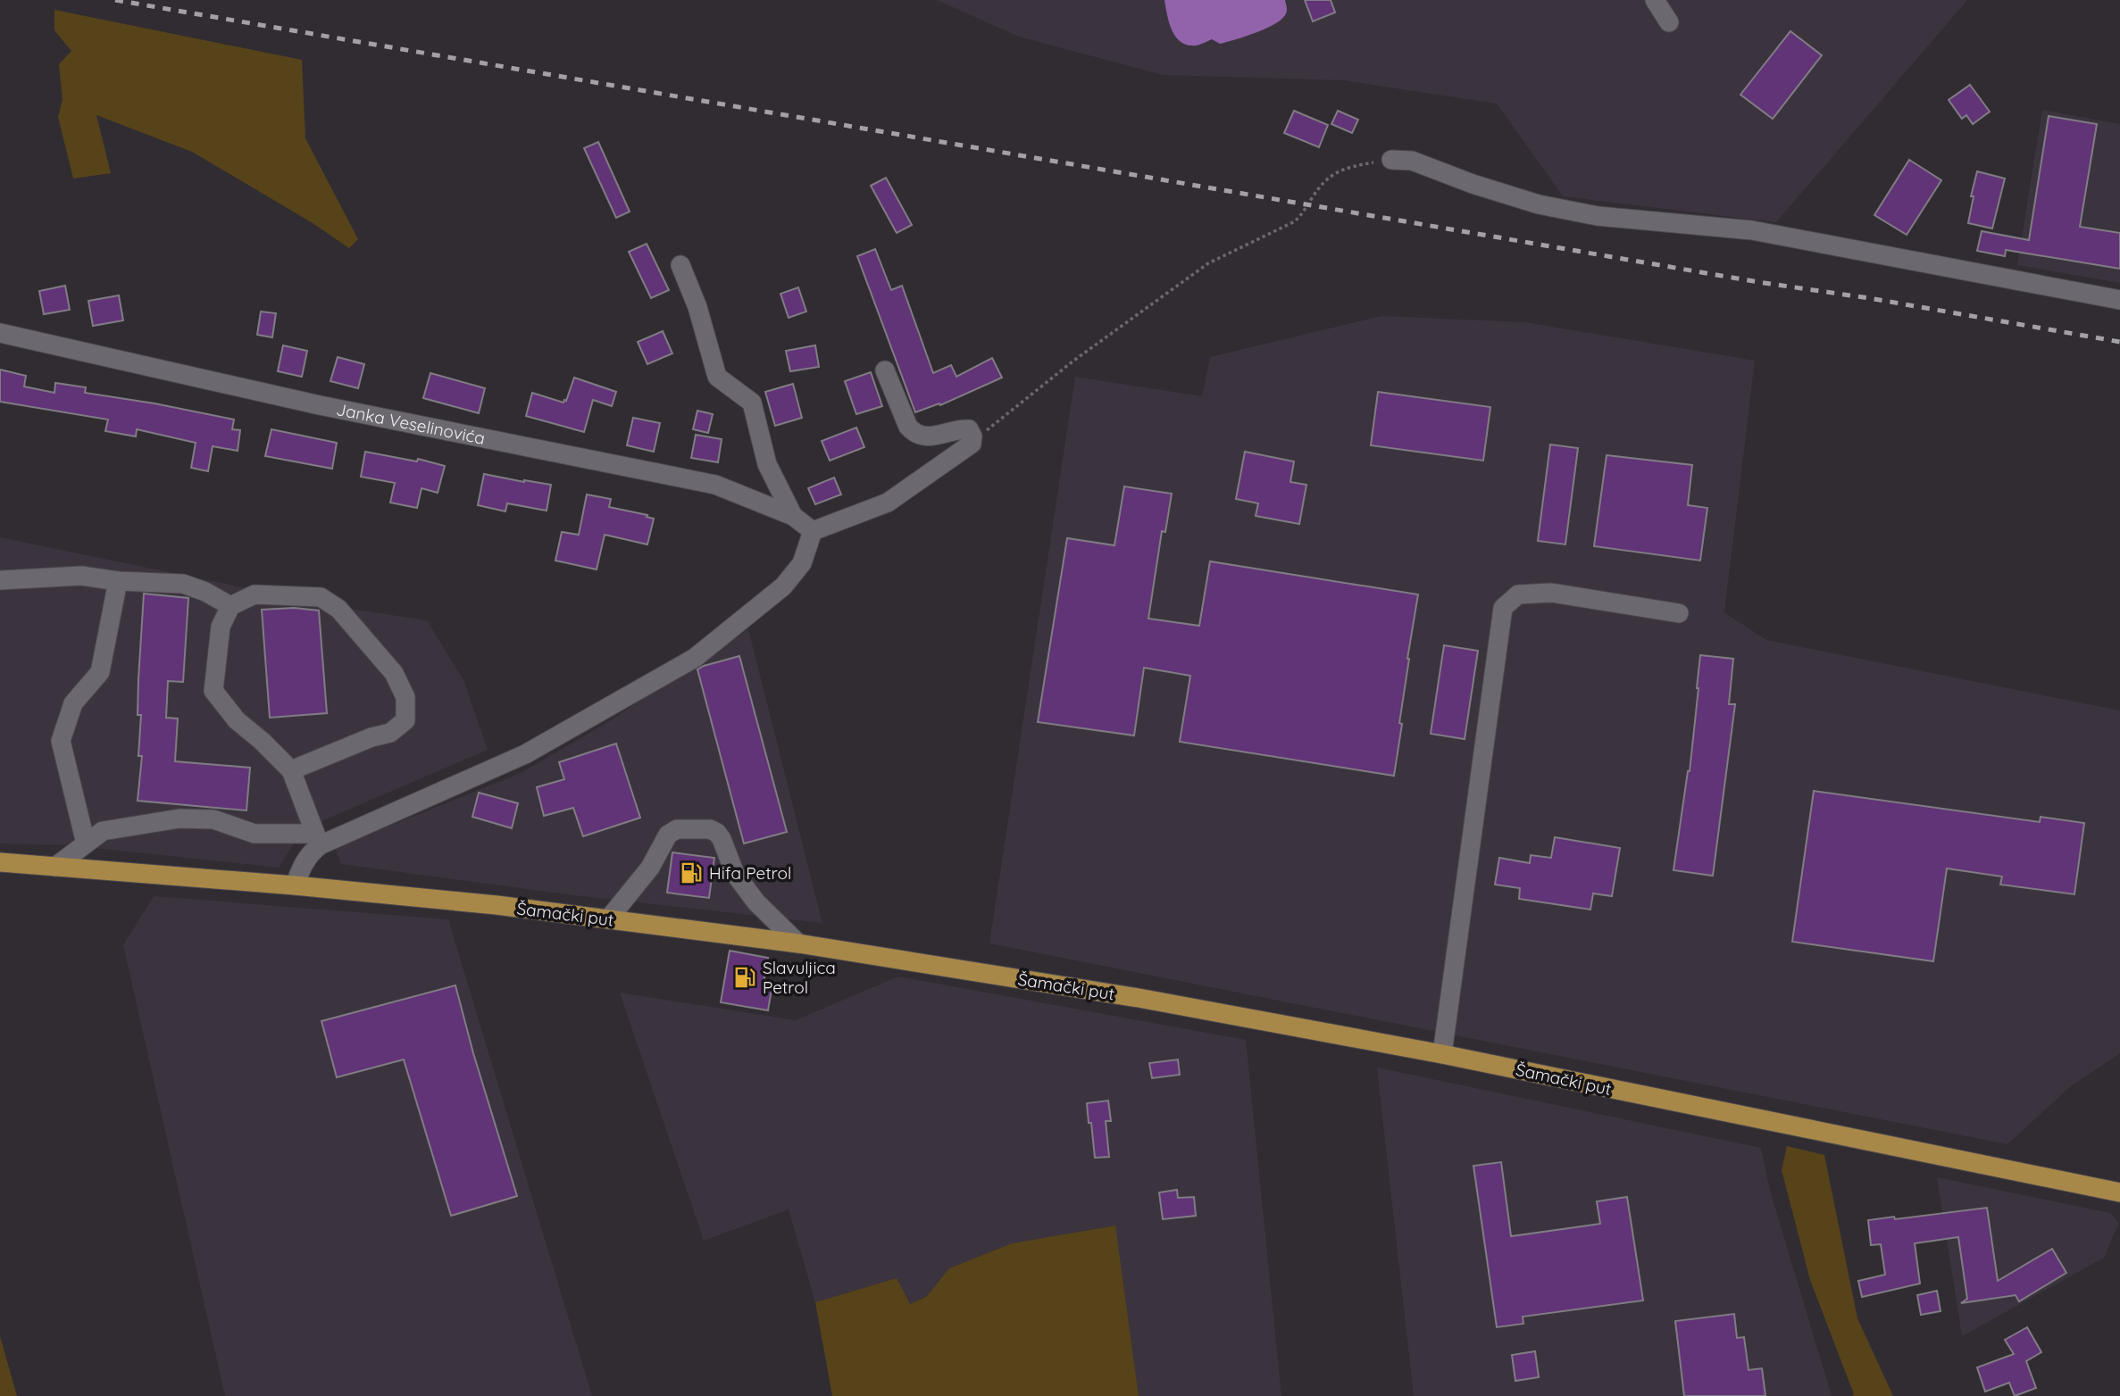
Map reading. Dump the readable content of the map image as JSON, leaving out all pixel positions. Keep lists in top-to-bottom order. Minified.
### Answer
{"streets":{"main road":["Šamački put"],"street":["Janka Veselinovića"]},"places":{"fuel station":["Hifa Petrol","Slavuljica Petrol"]}}
